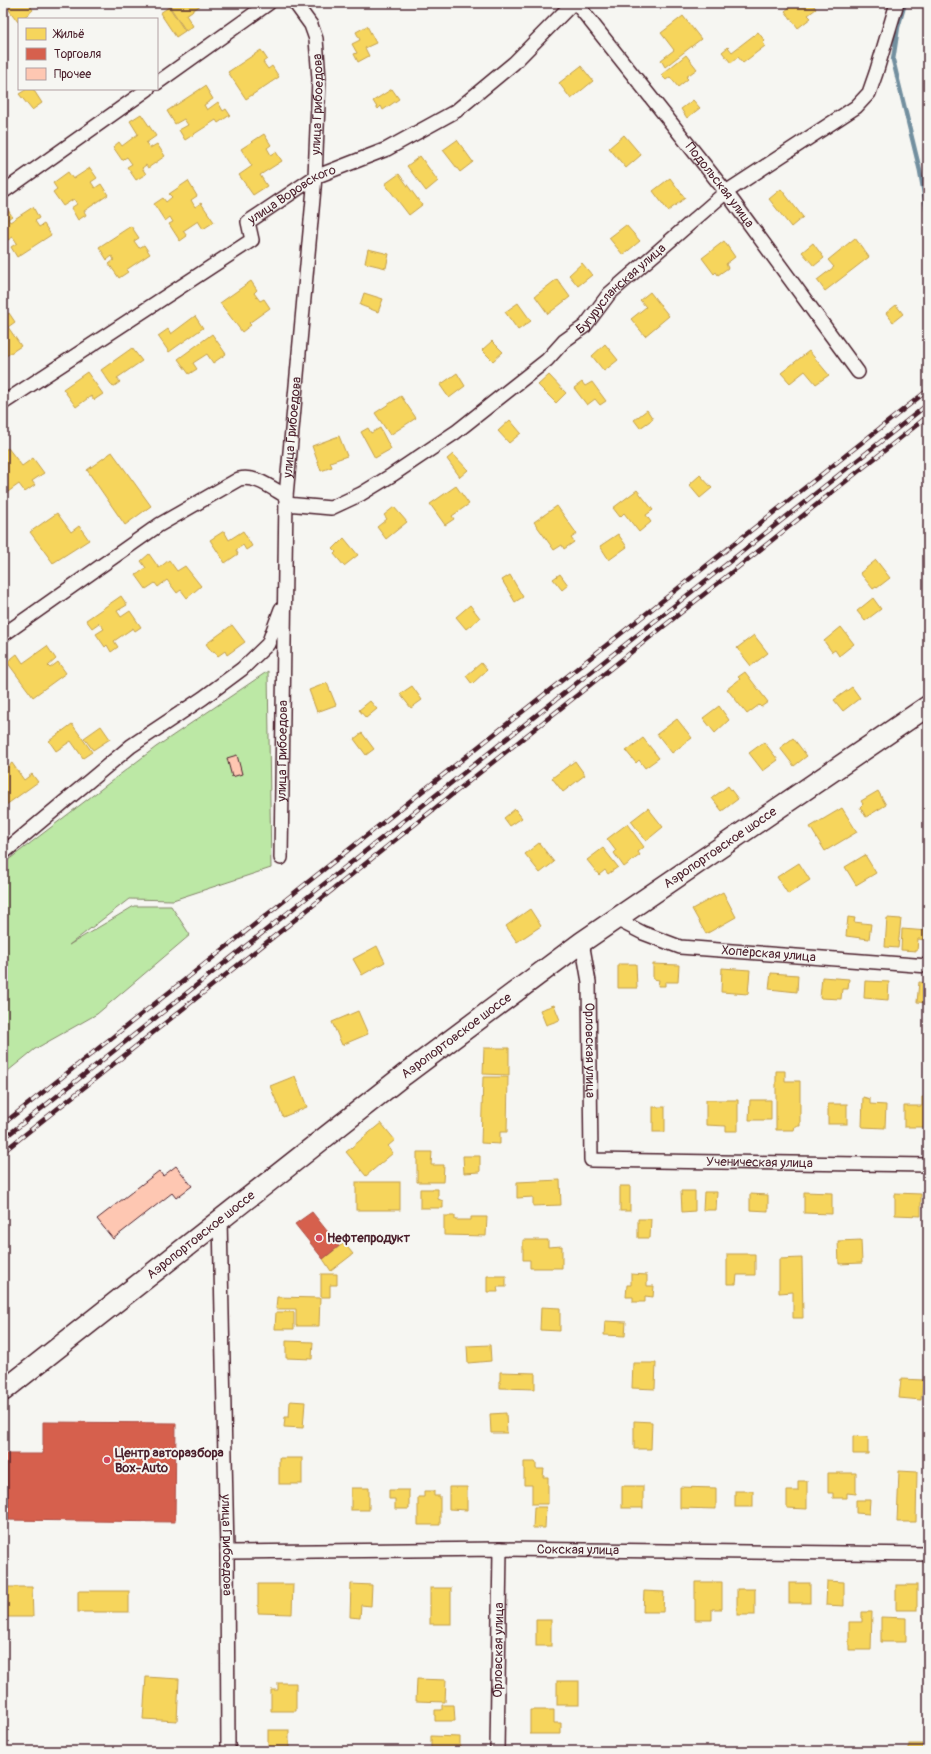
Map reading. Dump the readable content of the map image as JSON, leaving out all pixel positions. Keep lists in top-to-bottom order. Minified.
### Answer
{"streets":{"main road":["Аэропортовское шоссе"],"street":["улица Грибоедова","Подольская улица","улица Воровского","Бугурусланская улица","Хопёрская улица","Орловская улица","Ученическая улица","Сокская улица"]},"crossings":[["улица Грибоедова","улица Воровского"],["улица Грибоедова","Бугурусланская улица"],["улица Грибоедова","Аэропортовское шоссе"],["улица Грибоедова","Сокская улица"],["Подольская улица","улица Воровского"],["Подольская улица","Бугурусланская улица"],["Аэропортовское шоссе","Хопёрская улица"],["Аэропортовское шоссе","Орловская улица"],["Орловская улица","Ученическая улица"],["Орловская улица","Сокская улица"]],"places":["Нефтепродукт","Центр авторазбора Box-Auto"],"legend":["Жильё","Торговля","Прочее"]}
